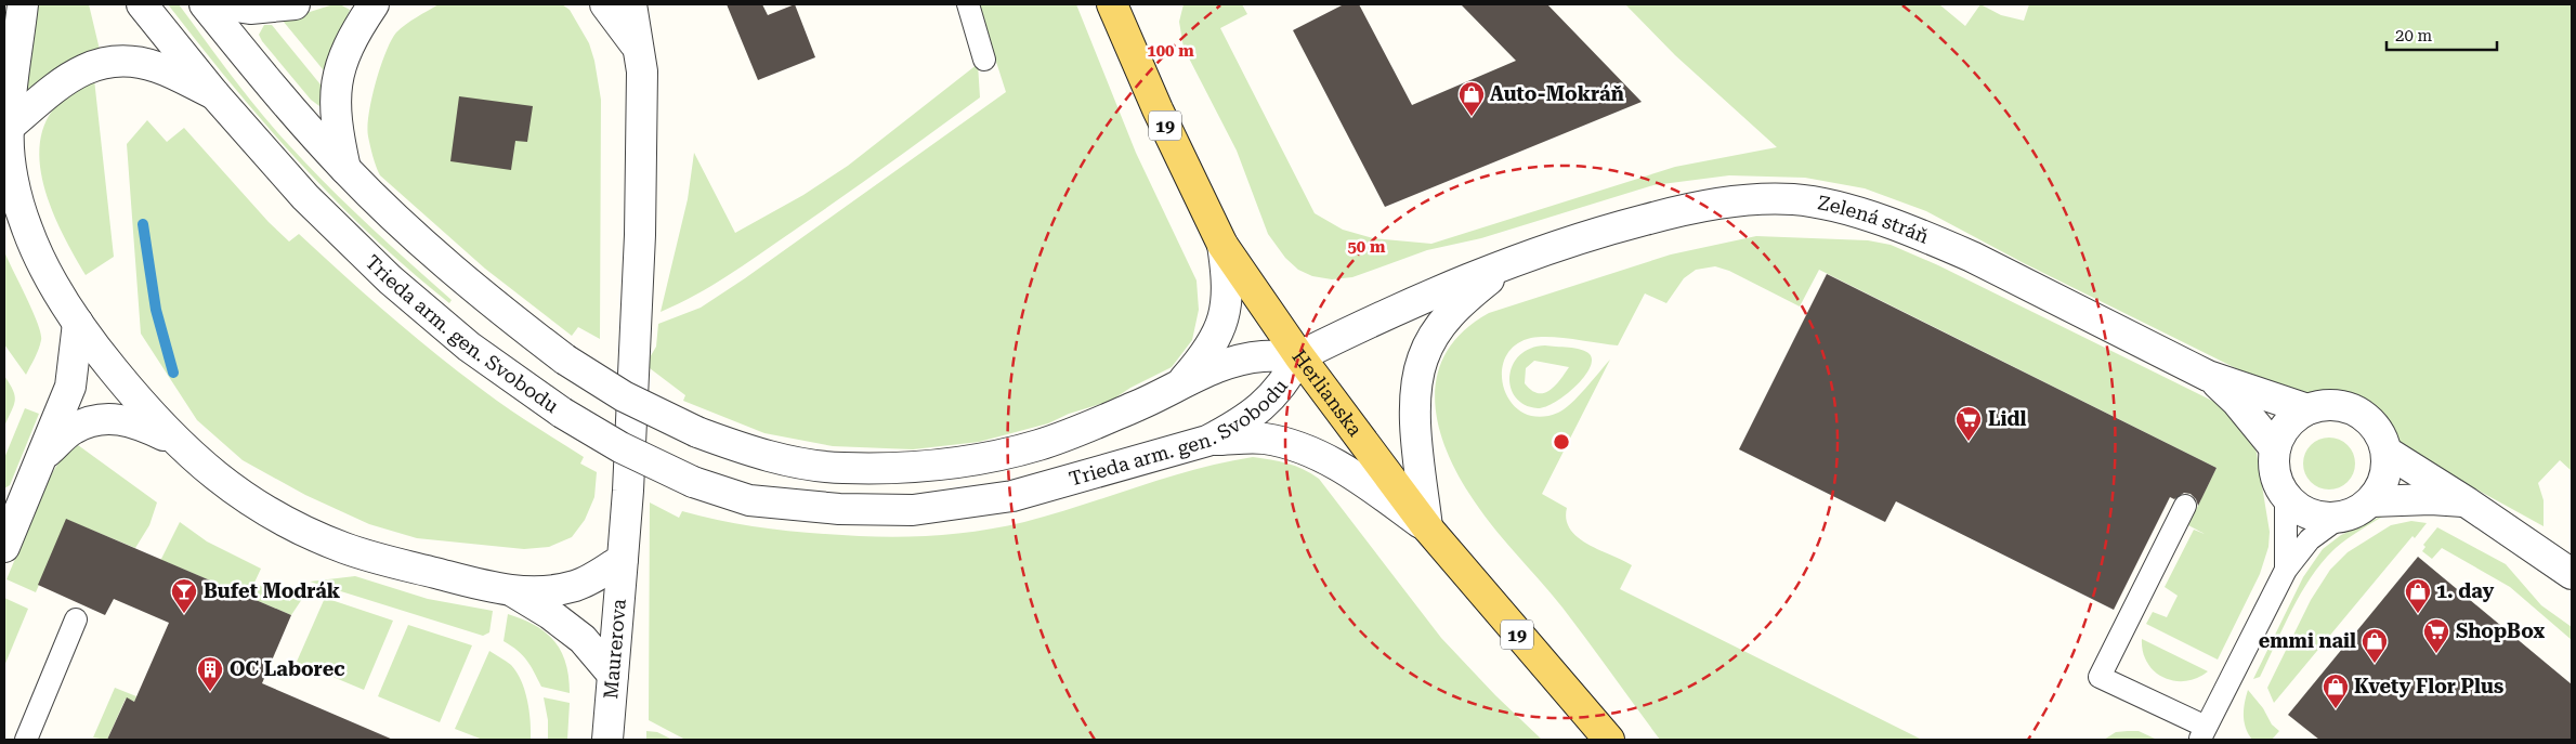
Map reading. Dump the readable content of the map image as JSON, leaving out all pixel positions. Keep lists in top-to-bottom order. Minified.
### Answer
{"streets":{"main road":["19","Herlianska"],"street":["Zelená stráň","Trieda arm. gen. Svobodu","Maurerova"]},"crossings":[["Zelená stráň","Trieda arm. gen. Svobodu"],["Zelená stráň","Herlianska"],["Trieda arm. gen. Svobodu","Herlianska"]],"places":{"shop":["Auto-Mokráň","1. day","emmi nail","Kvety Flor Plus"],"supermarket":["Lidl","ShopBox"],"bar":["Bufet Modrák"],"building":["OC Laborec"]},"scale_bar":"20 m","rings":["100 m","50 m"]}
